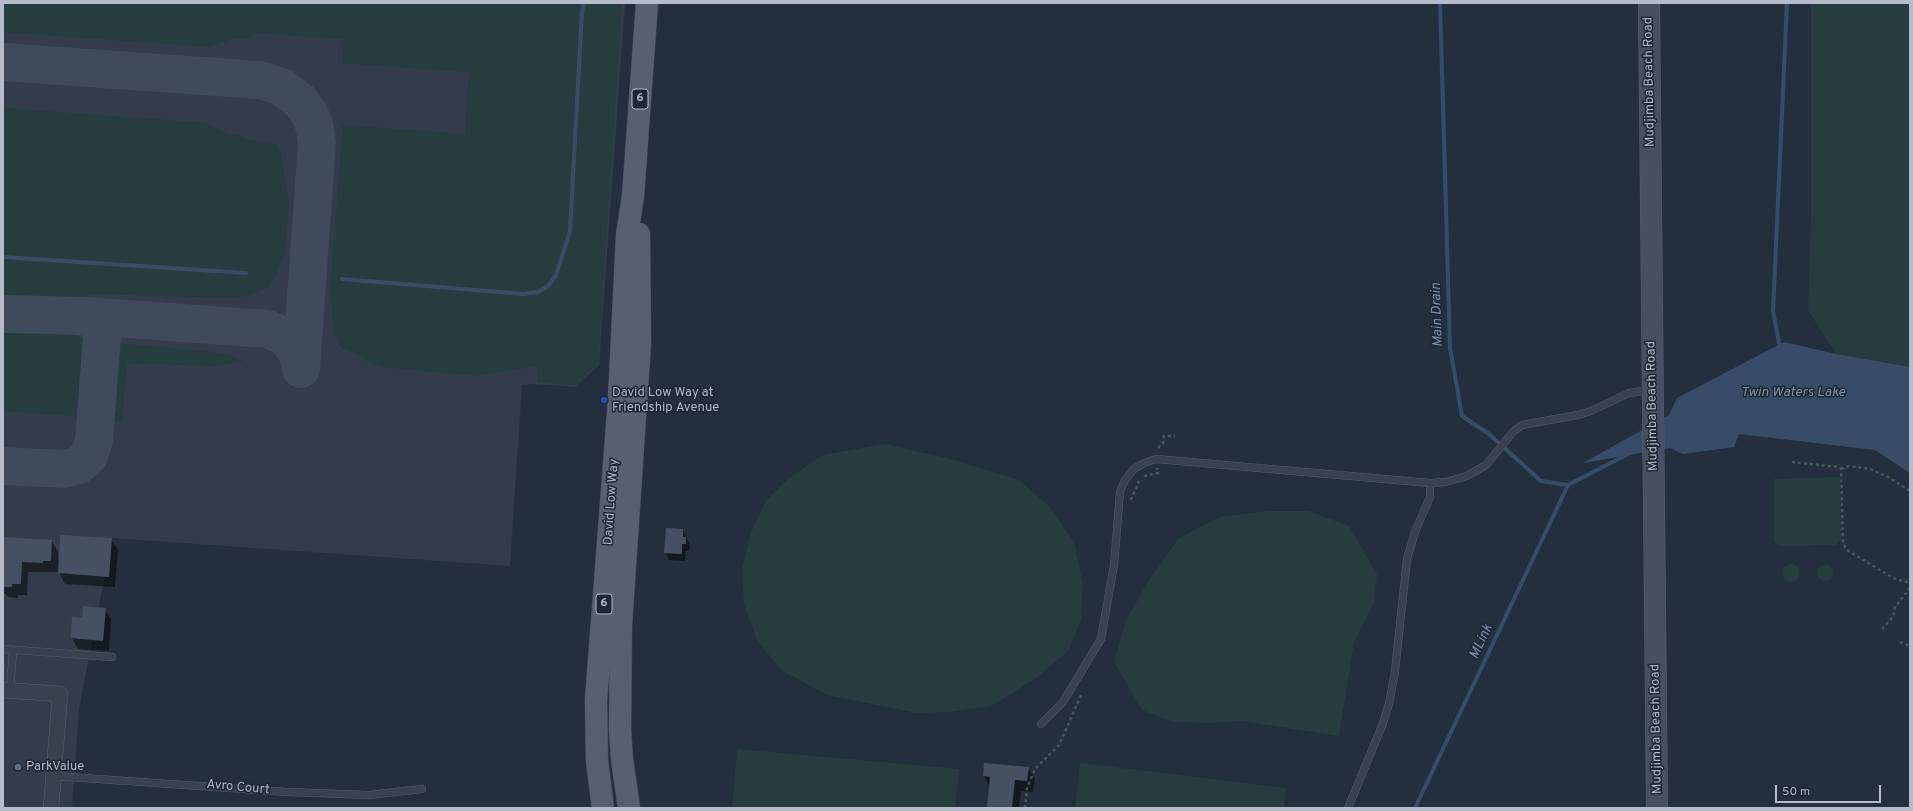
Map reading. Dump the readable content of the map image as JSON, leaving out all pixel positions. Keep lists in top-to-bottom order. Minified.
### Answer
{"streets":{"main road":["6","David Low Way"],"street":["Mudjimba Beach Road"],"lane":["Avro Court"]},"water":["Main Drain","Twin Waters Lake","MLink"],"places":["David Low Way at Friendship Avenue","ParkValue"],"scale_bar":"50 m"}
